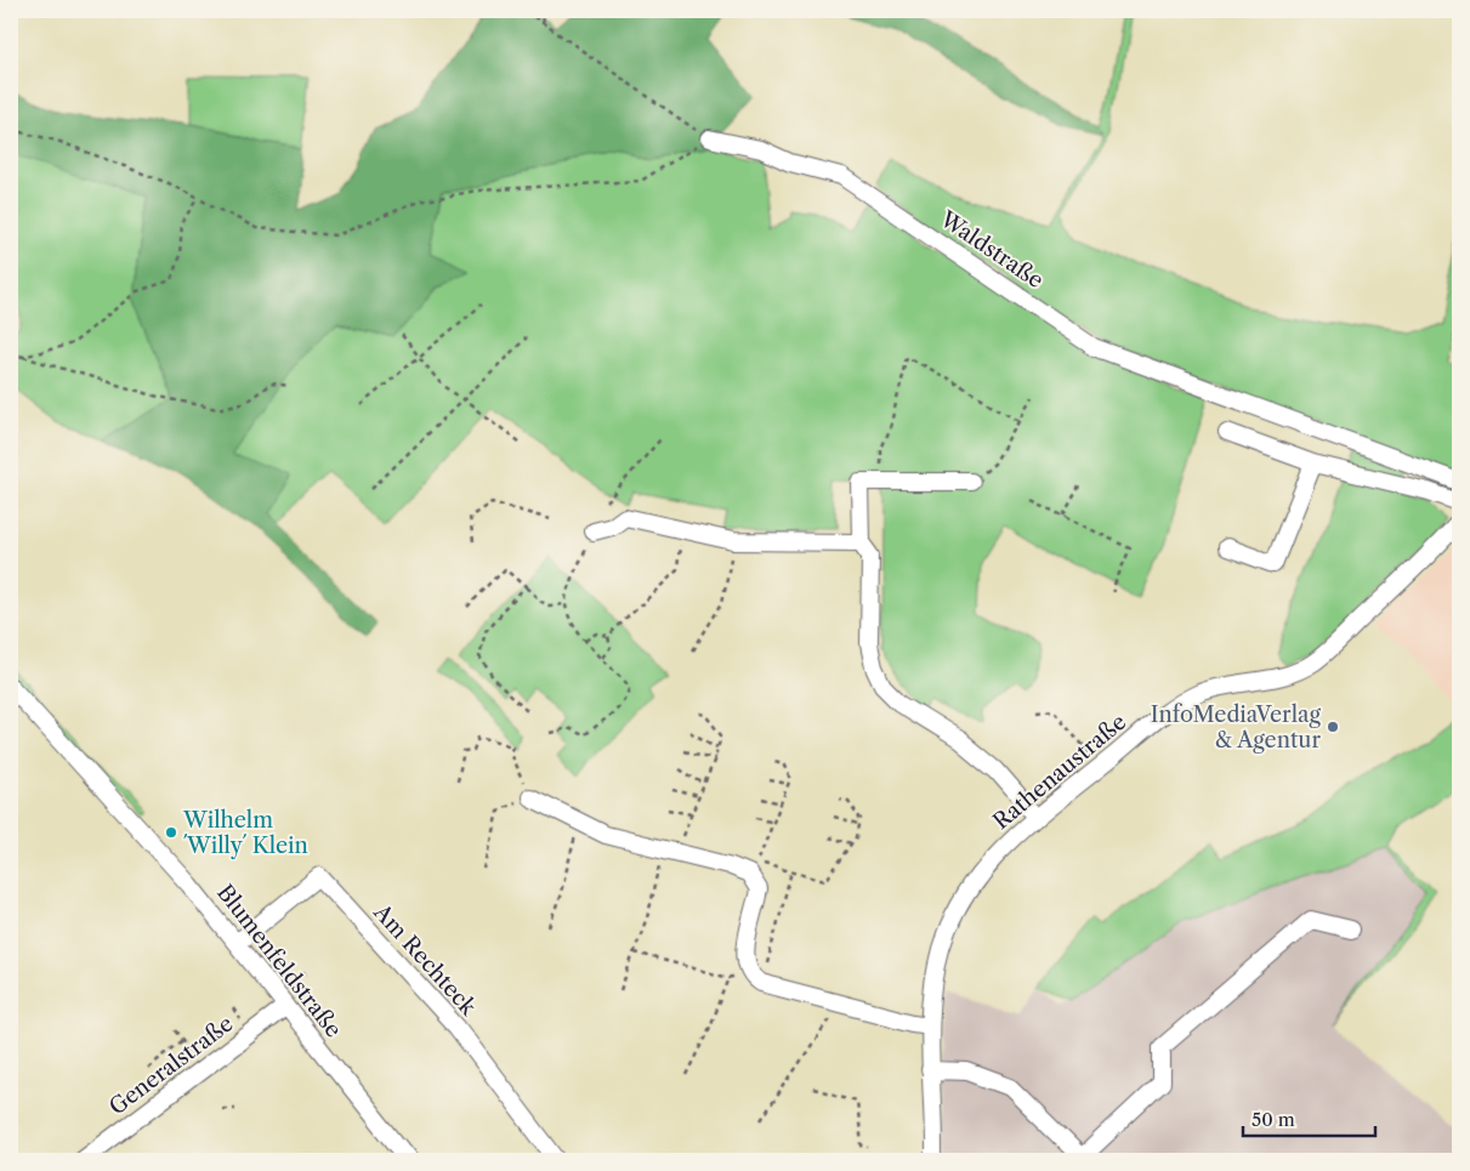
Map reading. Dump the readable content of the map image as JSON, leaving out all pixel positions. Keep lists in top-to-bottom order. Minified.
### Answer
{"streets":{"street":["Waldstraße","Rathenaustraße","Am Rechteck","Blumenfeldstraße","Generalstraße"]},"crossings":[["Am Rechteck","Blumenfeldstraße"],["Blumenfeldstraße","Generalstraße"]],"places":["InfoMediaVerlag & Agentur","Wilhelm ´Willy´ Klein"],"scale_bar":"50 m"}
